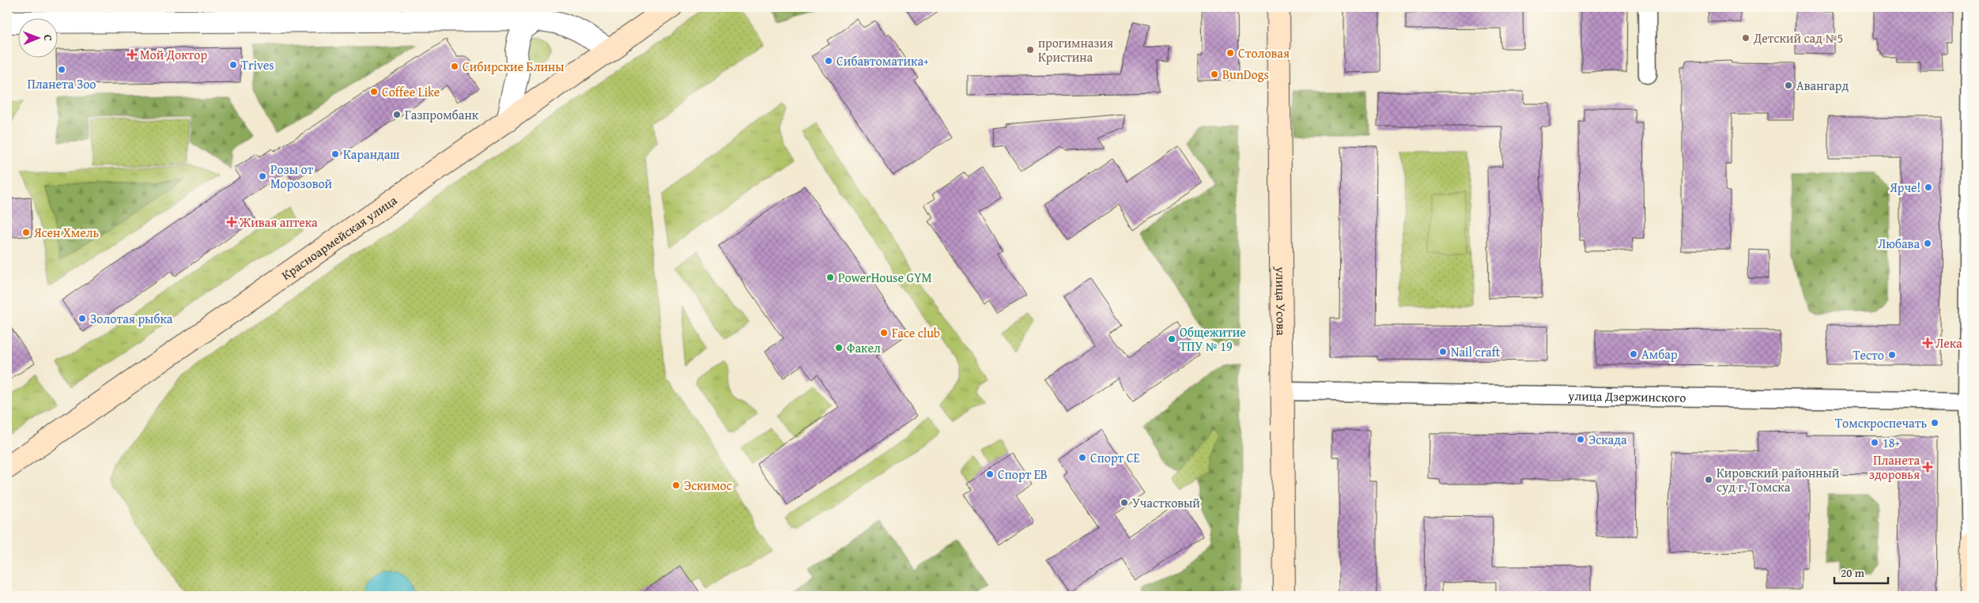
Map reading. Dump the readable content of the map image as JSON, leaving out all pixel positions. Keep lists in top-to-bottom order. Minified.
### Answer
{"streets":{"main road":["Красноармейская улица","улица Усова"],"street":["улица Дзержинского"]},"crossings":[["улица Усова","улица Дзержинского"]],"places":{"other":["Детский сад №5","прогимназия Кристина","Столовая","Сибавтоматика+","Trives","Сибирские Блины","Планета Зоо","BunDogs","Авангард","Coffee Like","Газпромбанк","Карандаш","Розы от Морозовой","Ярче!","Ясен Хмель","Любава","PowerHouse GYM","Золотая рыбка","Face club","Общежитие ТПУ № 19","Факел","Nail craft","Амбар","Тесто","Томскроспечать","Эскада","18+","Спорт СЕ","Спорт ЕВ","Кировский районный суд г. Томска","Эскимос","Участковый"],"health":["Мой Доктор","Живая аптека","Лека","Планета здоровья"]},"scale_bar":"20 m","north":"right"}
